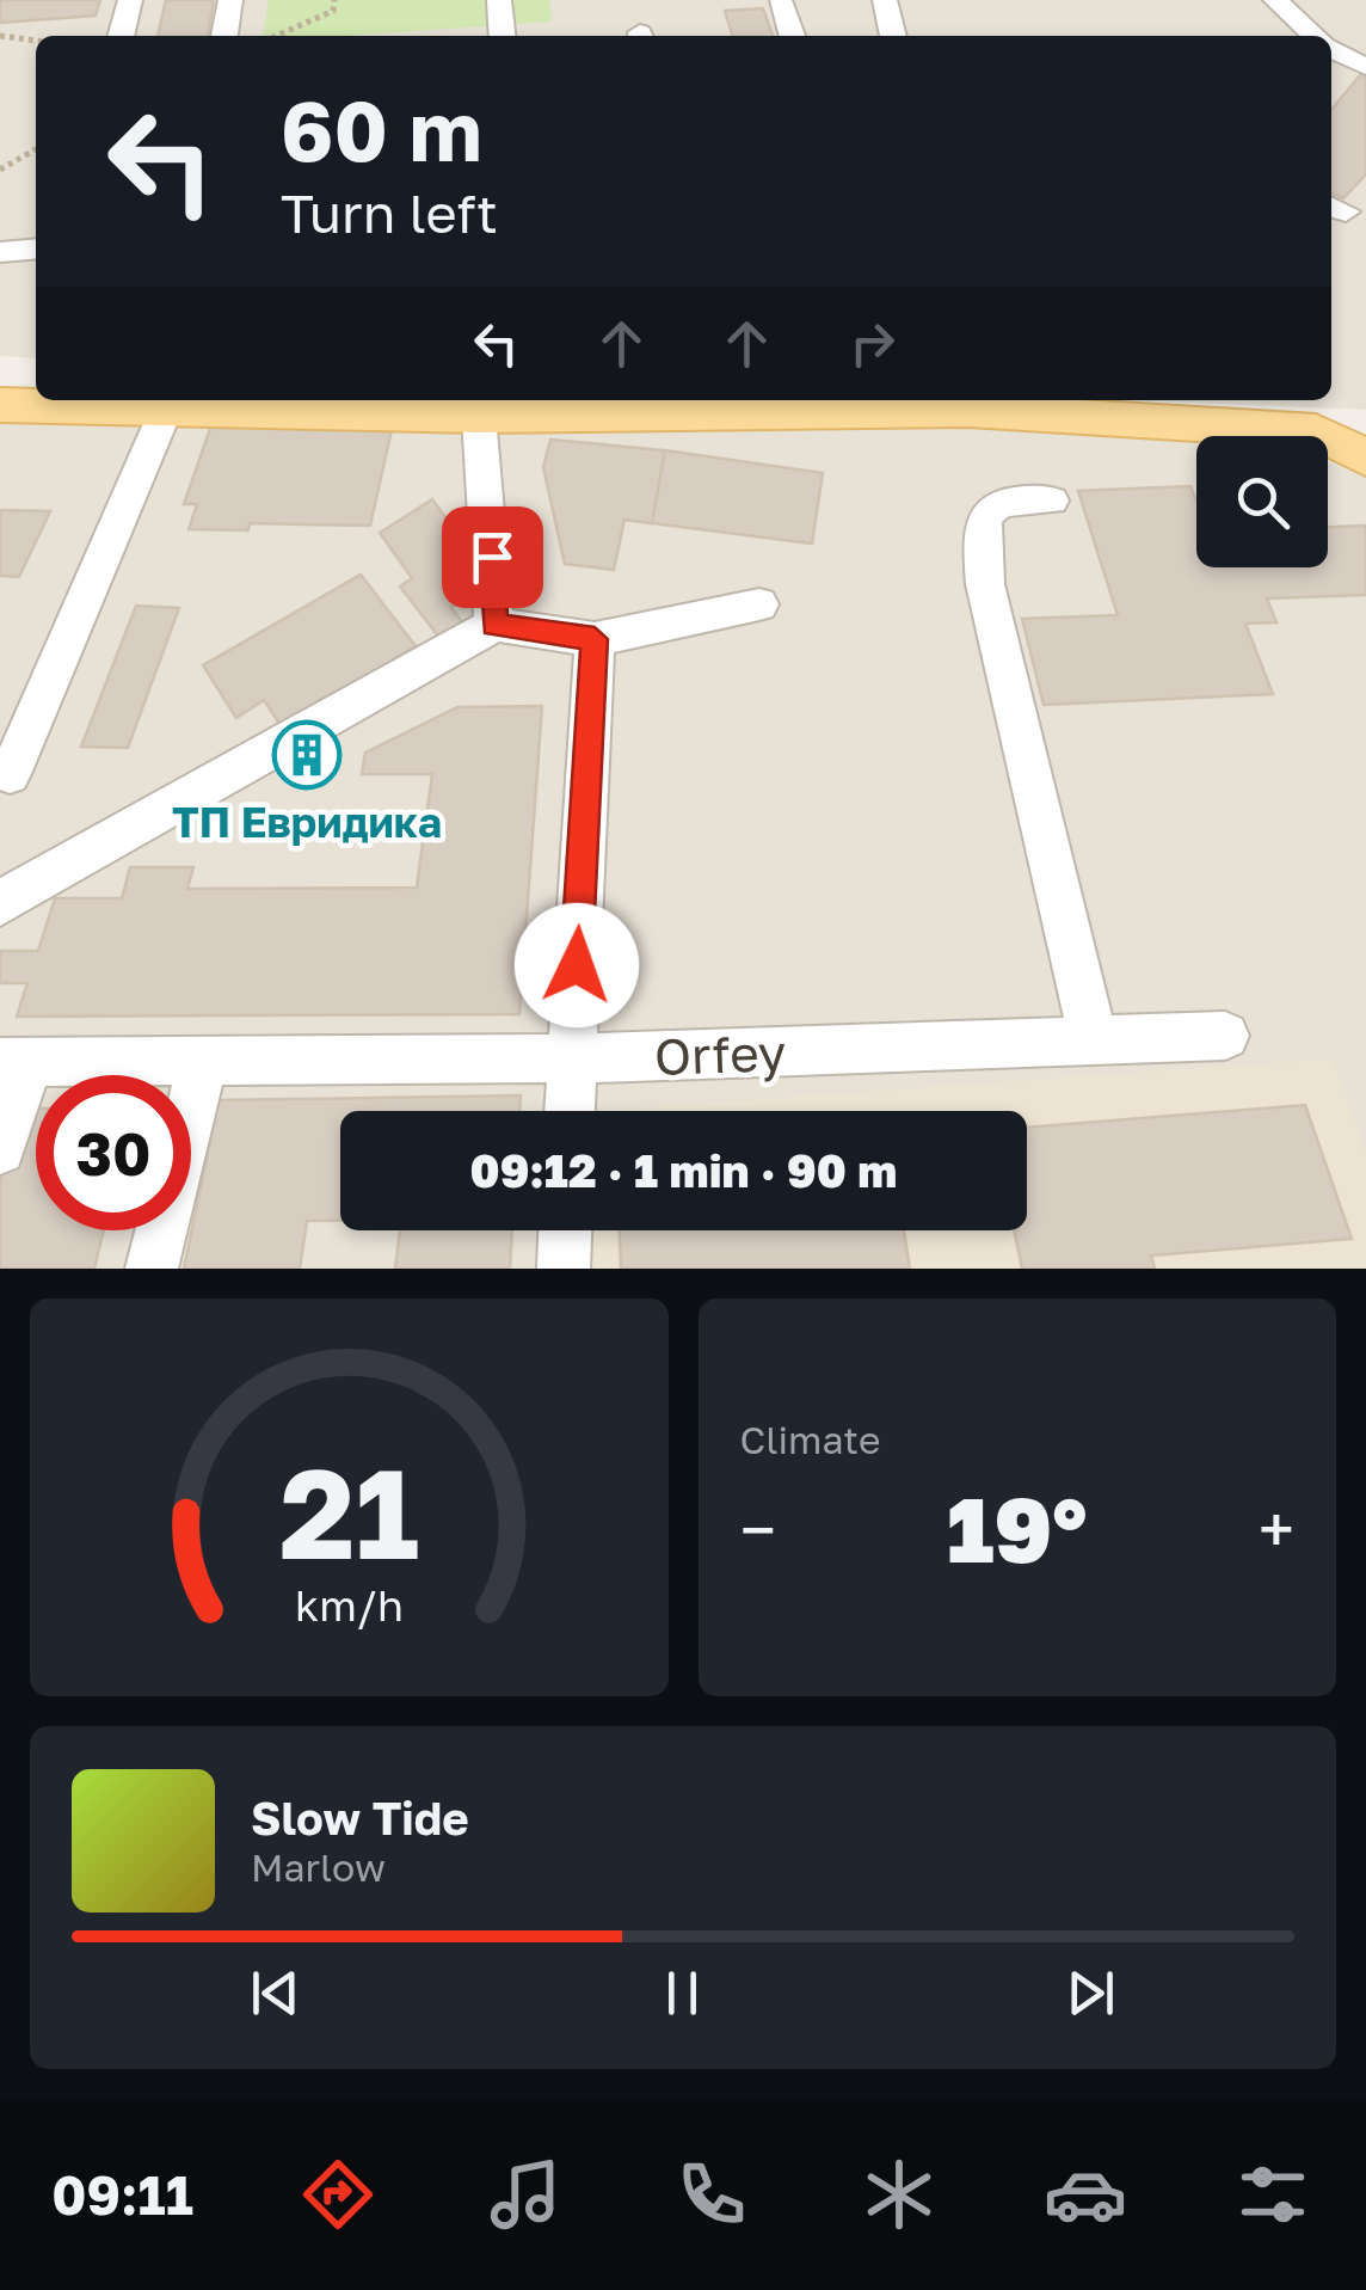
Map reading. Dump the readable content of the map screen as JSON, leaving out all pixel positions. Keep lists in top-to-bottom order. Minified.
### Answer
{"streets":{"street":["Orfey"]},"places":{"building":["ТП Евридика"]},"page":{"turn":["60 m","Turn left"],"limit":"30","trip":"09:12 · 1 min · 90 m","tile":"Climate","heat":["−","19°","+"],"song":["Slow Tide","Marlow"],"tabs":"09:11","gauge":["21","km/h"]}}
